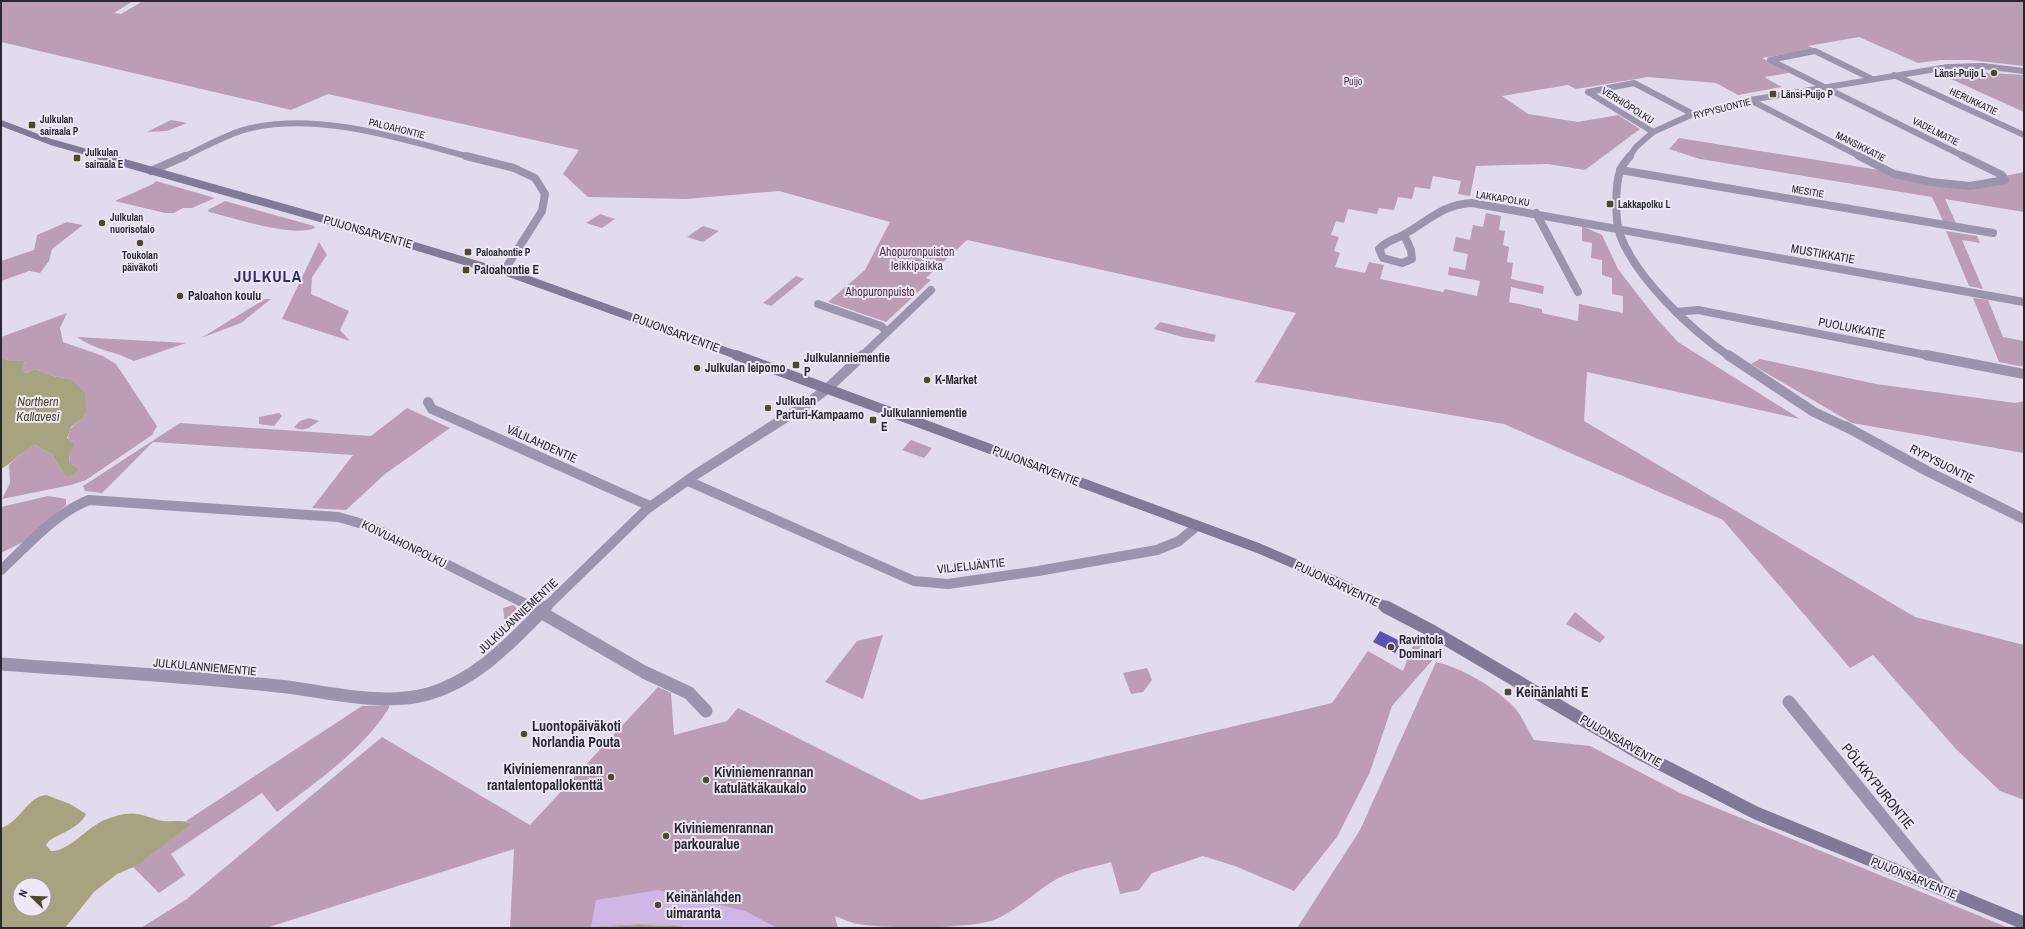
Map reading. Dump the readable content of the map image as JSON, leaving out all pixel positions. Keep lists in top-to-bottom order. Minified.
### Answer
{"streets":{"main road":["PUIJONSARVENTIE"],"street":["HERUKKATIE","VERHIÖPOLKU","RYPYSUONTIE","PALOAHONTIE","VADELMATIE","MANSIKKATIE","MESITIE","LAKKAPOLKU","MUSTIKKATIE","PUOLUKKATIE","VÄLILAHDENTIE","KOIVUAHONPOLKU","VILJELIJÄNTIE","JULKULANNIEMENTIE","PÖLKKYPURONTIE"]},"crossings":[["HERUKKATIE","RYPYSUONTIE"],["VERHIÖPOLKU","RYPYSUONTIE"],["RYPYSUONTIE","VADELMATIE"],["RYPYSUONTIE","MANSIKKATIE"],["RYPYSUONTIE","MESITIE"],["RYPYSUONTIE","LAKKAPOLKU"],["RYPYSUONTIE","MUSTIKKATIE"],["RYPYSUONTIE","PUOLUKKATIE"],["PALOAHONTIE","PUIJONSARVENTIE"],["VADELMATIE","MANSIKKATIE"],["LAKKAPOLKU","MUSTIKKATIE"],["PUIJONSARVENTIE","VILJELIJÄNTIE"],["PUIJONSARVENTIE","JULKULANNIEMENTIE"],["PUIJONSARVENTIE","PÖLKKYPURONTIE"],["VÄLILAHDENTIE","JULKULANNIEMENTIE"],["KOIVUAHONPOLKU","JULKULANNIEMENTIE"],["VILJELIJÄNTIE","JULKULANNIEMENTIE"]],"districts":["JULKULA"],"water":["Northern Kallavesi"],"parks":["Puijo","Ahopuronpuiston leikkipaikka","Ahopuronpuisto"],"places":{"other":["Länsi-Puijo L","Julkulan nuorisotalo","Toukolan päiväkoti","Paloahon koulu","Julkulan leipomo","K-Market","Julkulan Parturi-Kampaamo","Ravintola Dominari","Luontopäiväkoti Norlandia Pouta","Kiviniemenrannan rantalentopallokenttä","Kiviniemenrannan katulätkäkaukalo","Kiviniemenrannan parkouralue","Keinänlahden uimaranta"],"transit":["Länsi-Puijo P","Julkulan sairaala P","Julkulan sairaala E","Lakkapolku L","Paloahontie P","Paloahontie E","Julkulanniementie P","Julkulanniementie E","Keinänlahti E"]},"north":"top left"}
